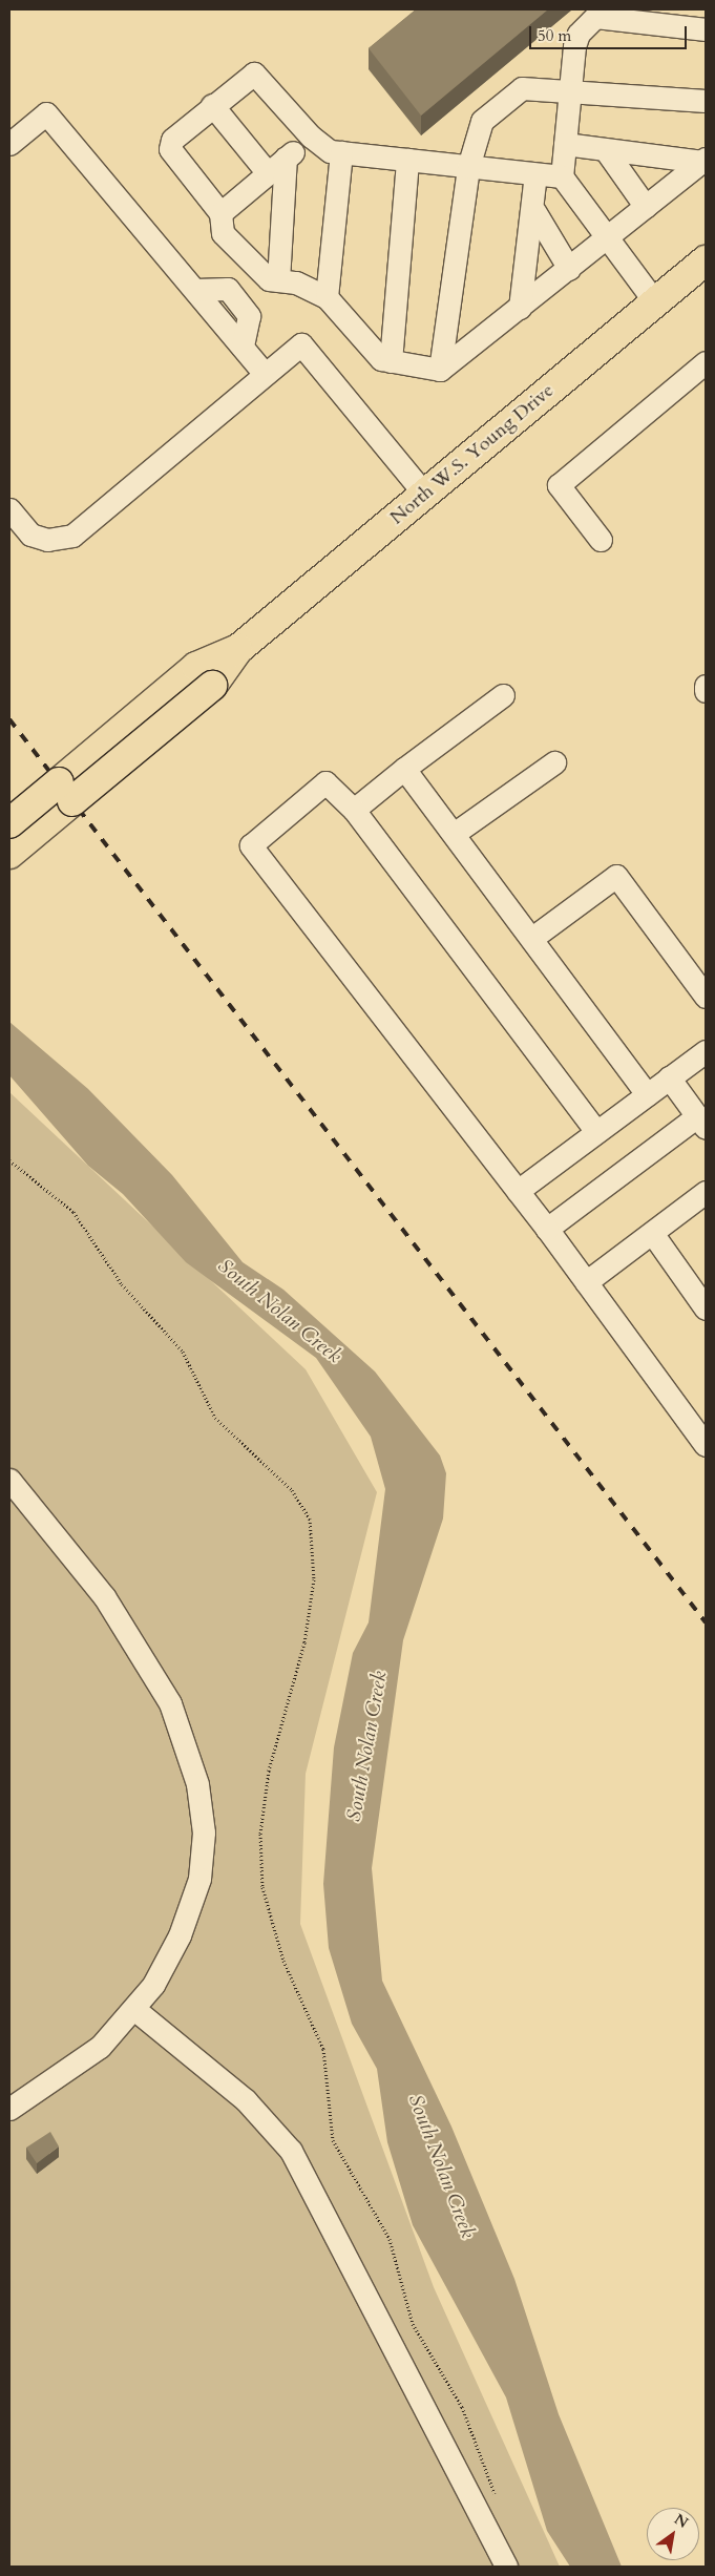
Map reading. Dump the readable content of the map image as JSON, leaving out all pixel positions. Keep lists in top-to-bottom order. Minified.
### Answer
{"streets":{"main road":["North W.S. Young Drive"]},"water":["South Nolan Creek"],"scale_bar":"50 m","north":"top right"}
